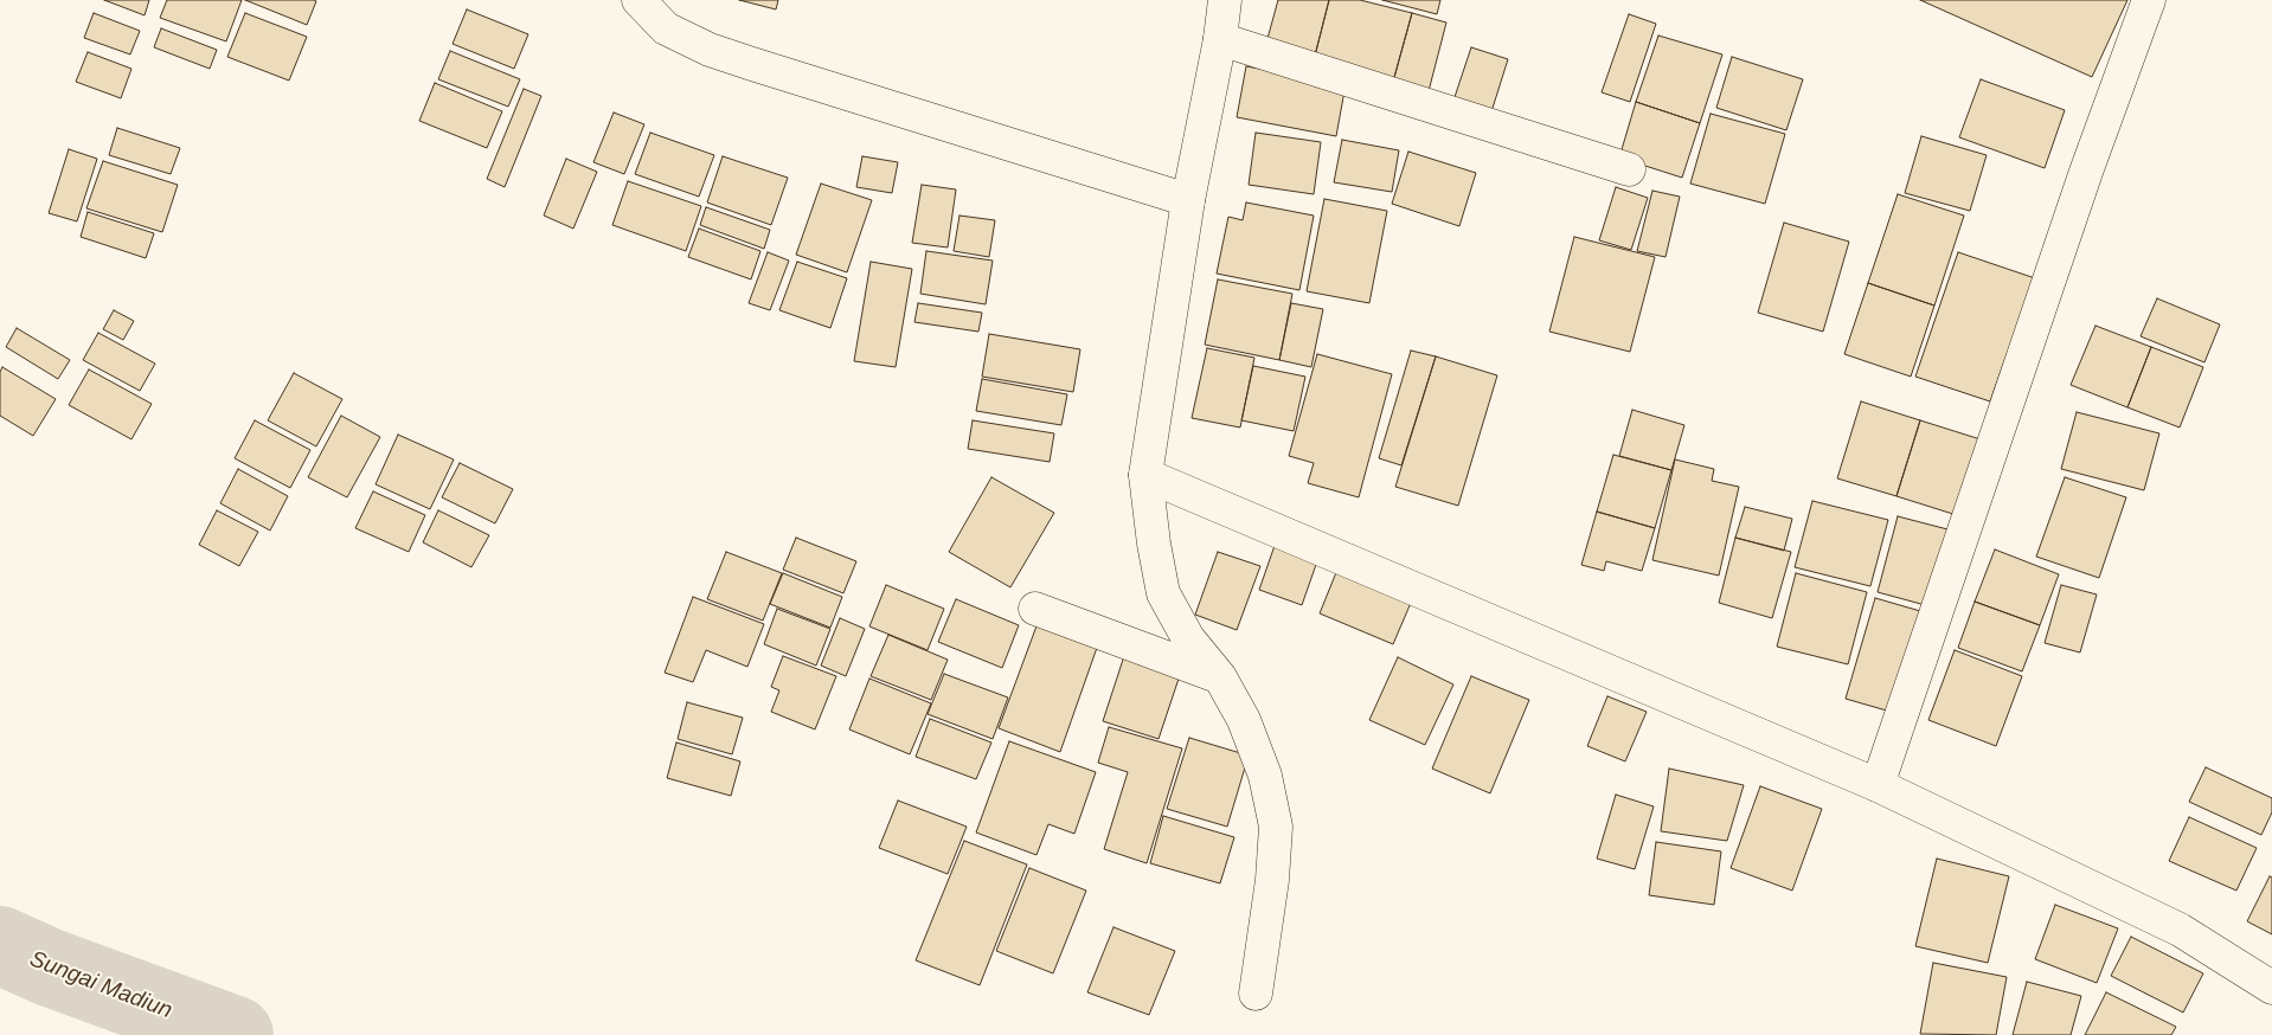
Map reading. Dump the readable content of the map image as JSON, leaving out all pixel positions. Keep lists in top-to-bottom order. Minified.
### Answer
{"water":["Sungai Madiun"]}
